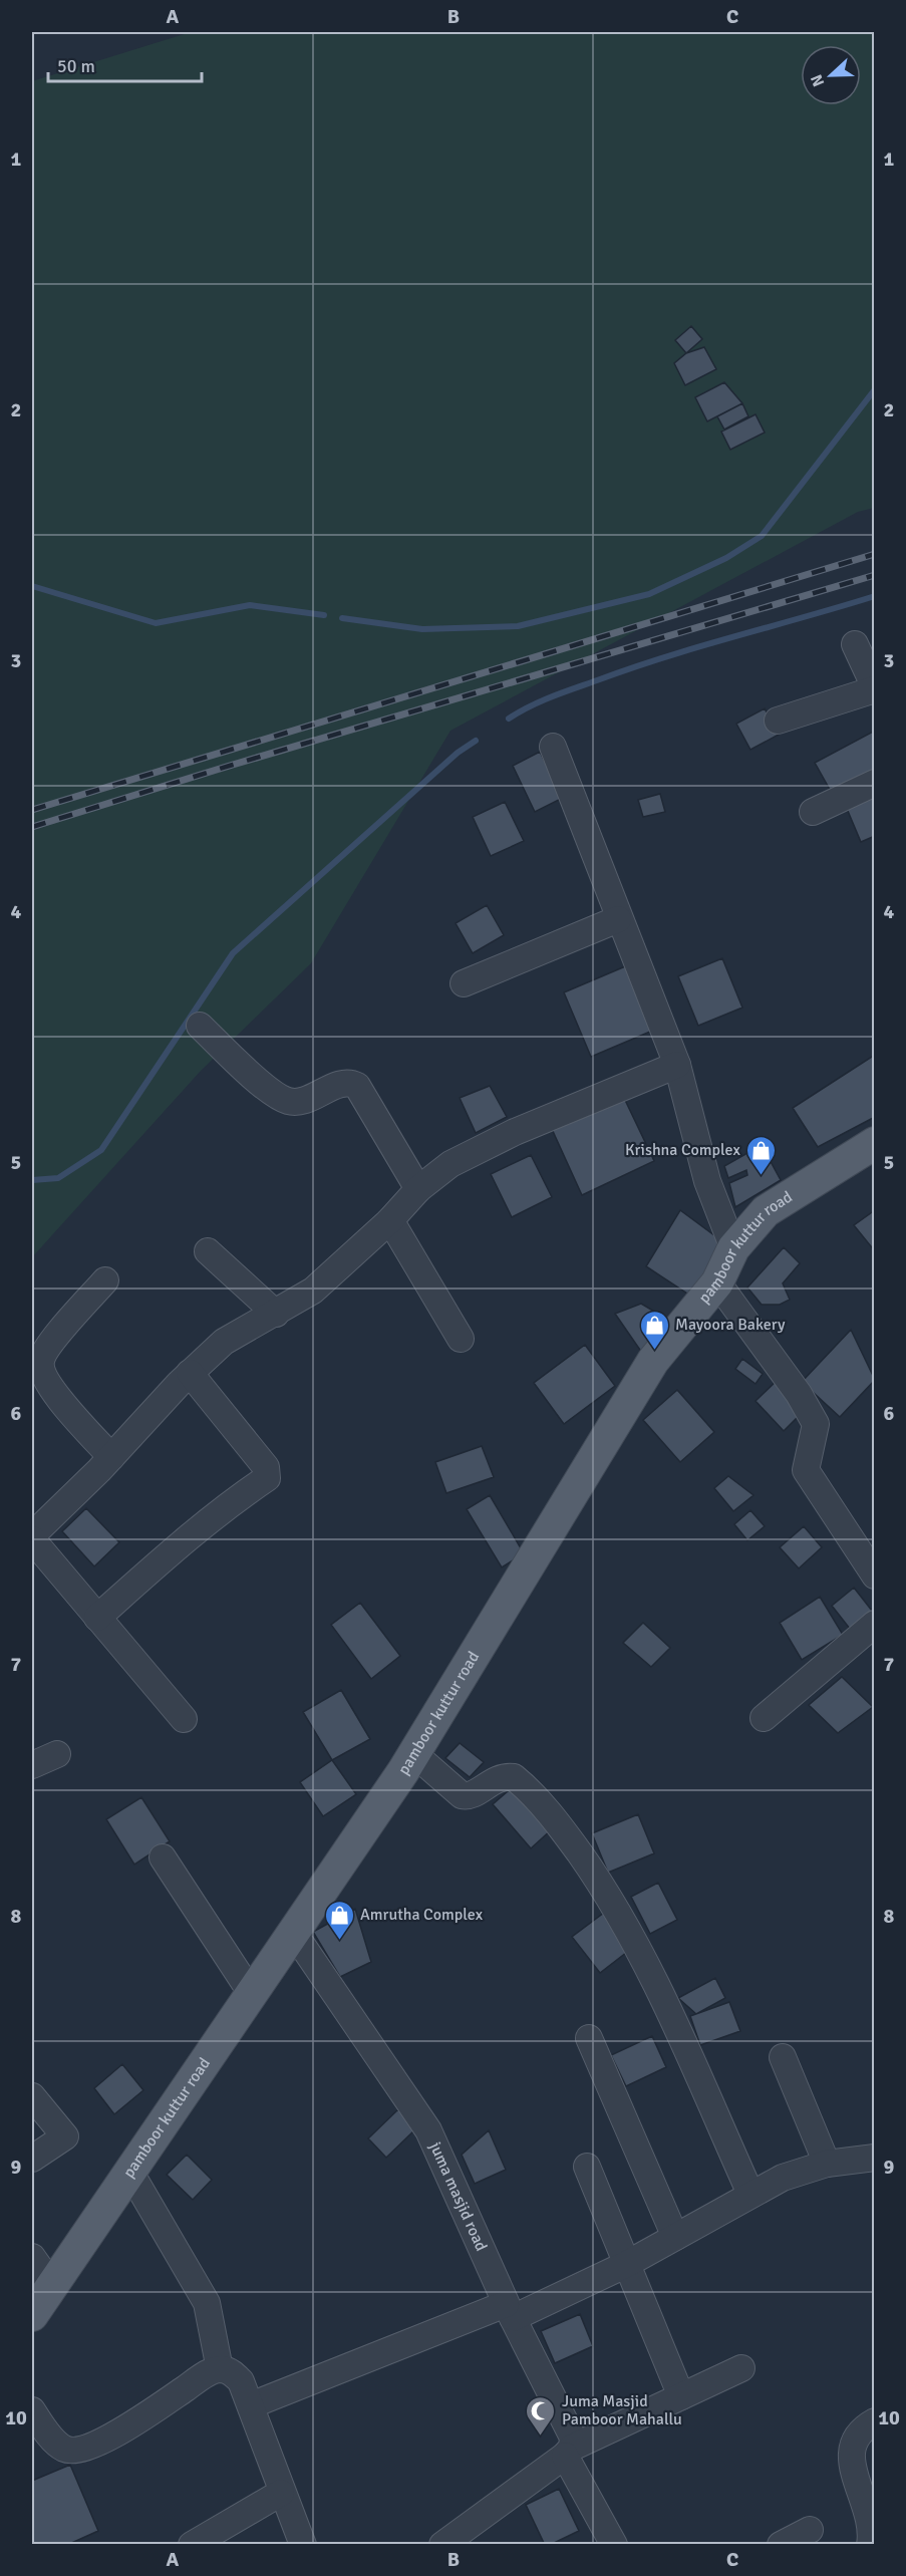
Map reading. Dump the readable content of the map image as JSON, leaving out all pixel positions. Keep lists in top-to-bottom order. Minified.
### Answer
{"streets":{"main road":["pamboor kuttur road"],"street":["juma masjid road"]},"crossings":[["pamboor kuttur road","juma masjid road"]],"places":{"shop":["Krishna Complex","Mayoora Bakery","Amrutha Complex"],"mosque":["Juma Masjid Pamboor Mahallu"]},"scale_bar":"50 m","north":"left","grid":{"columns":["A","B","C"],"rows":["1","2","3","4","5","6","7","8","9","10"]}}
